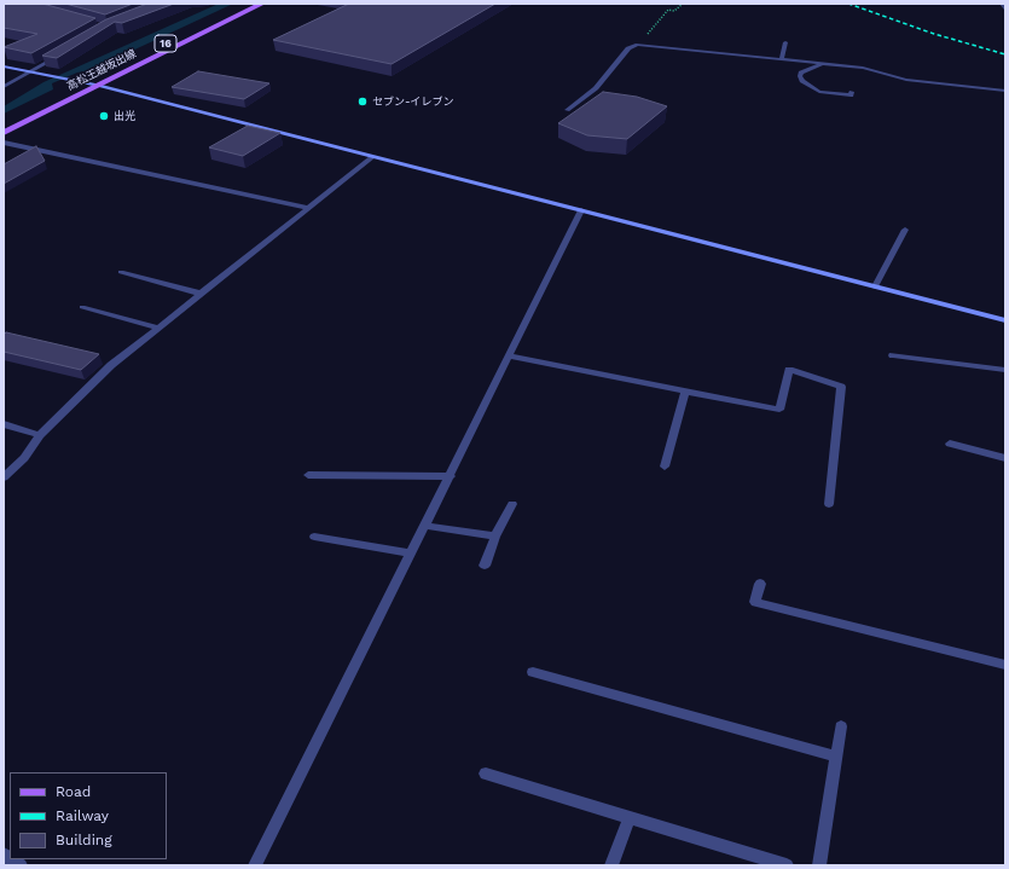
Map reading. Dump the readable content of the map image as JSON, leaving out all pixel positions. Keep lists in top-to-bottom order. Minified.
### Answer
{"streets":{"main road":["16","高松王越坂出線"]},"places":["セブン-イレブン","出光"],"legend":["Road","Railway","Building"]}
